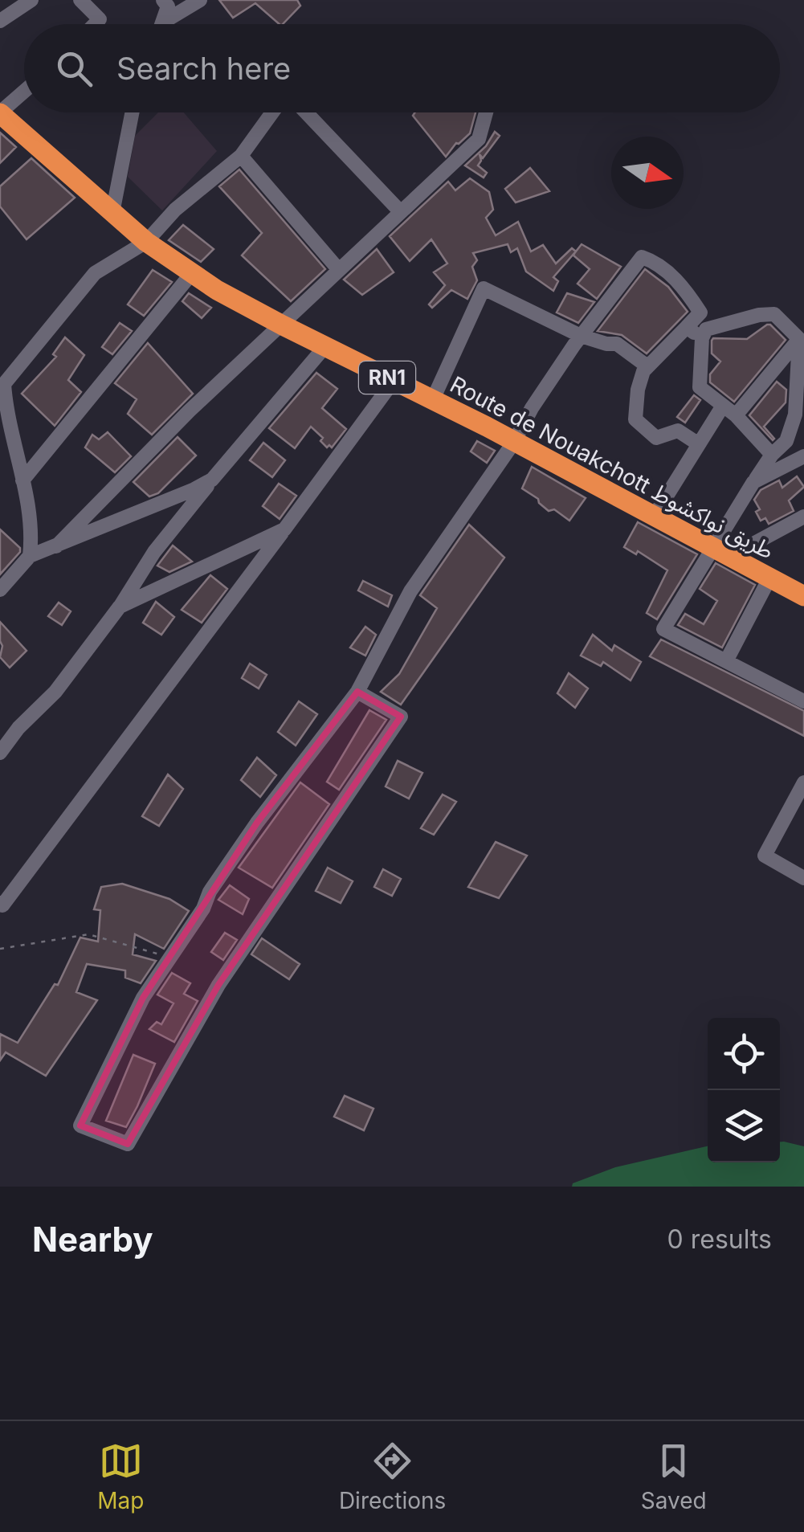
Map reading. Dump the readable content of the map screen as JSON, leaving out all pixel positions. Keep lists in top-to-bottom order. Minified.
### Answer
{"streets":{"highway":["RN1","Route de Nouakchott طريق نواكشوط"]},"north":"right","page":{"search":"Search here","heading":["Nearby","0 results"],"nav":["Map","Directions","Saved"]}}
